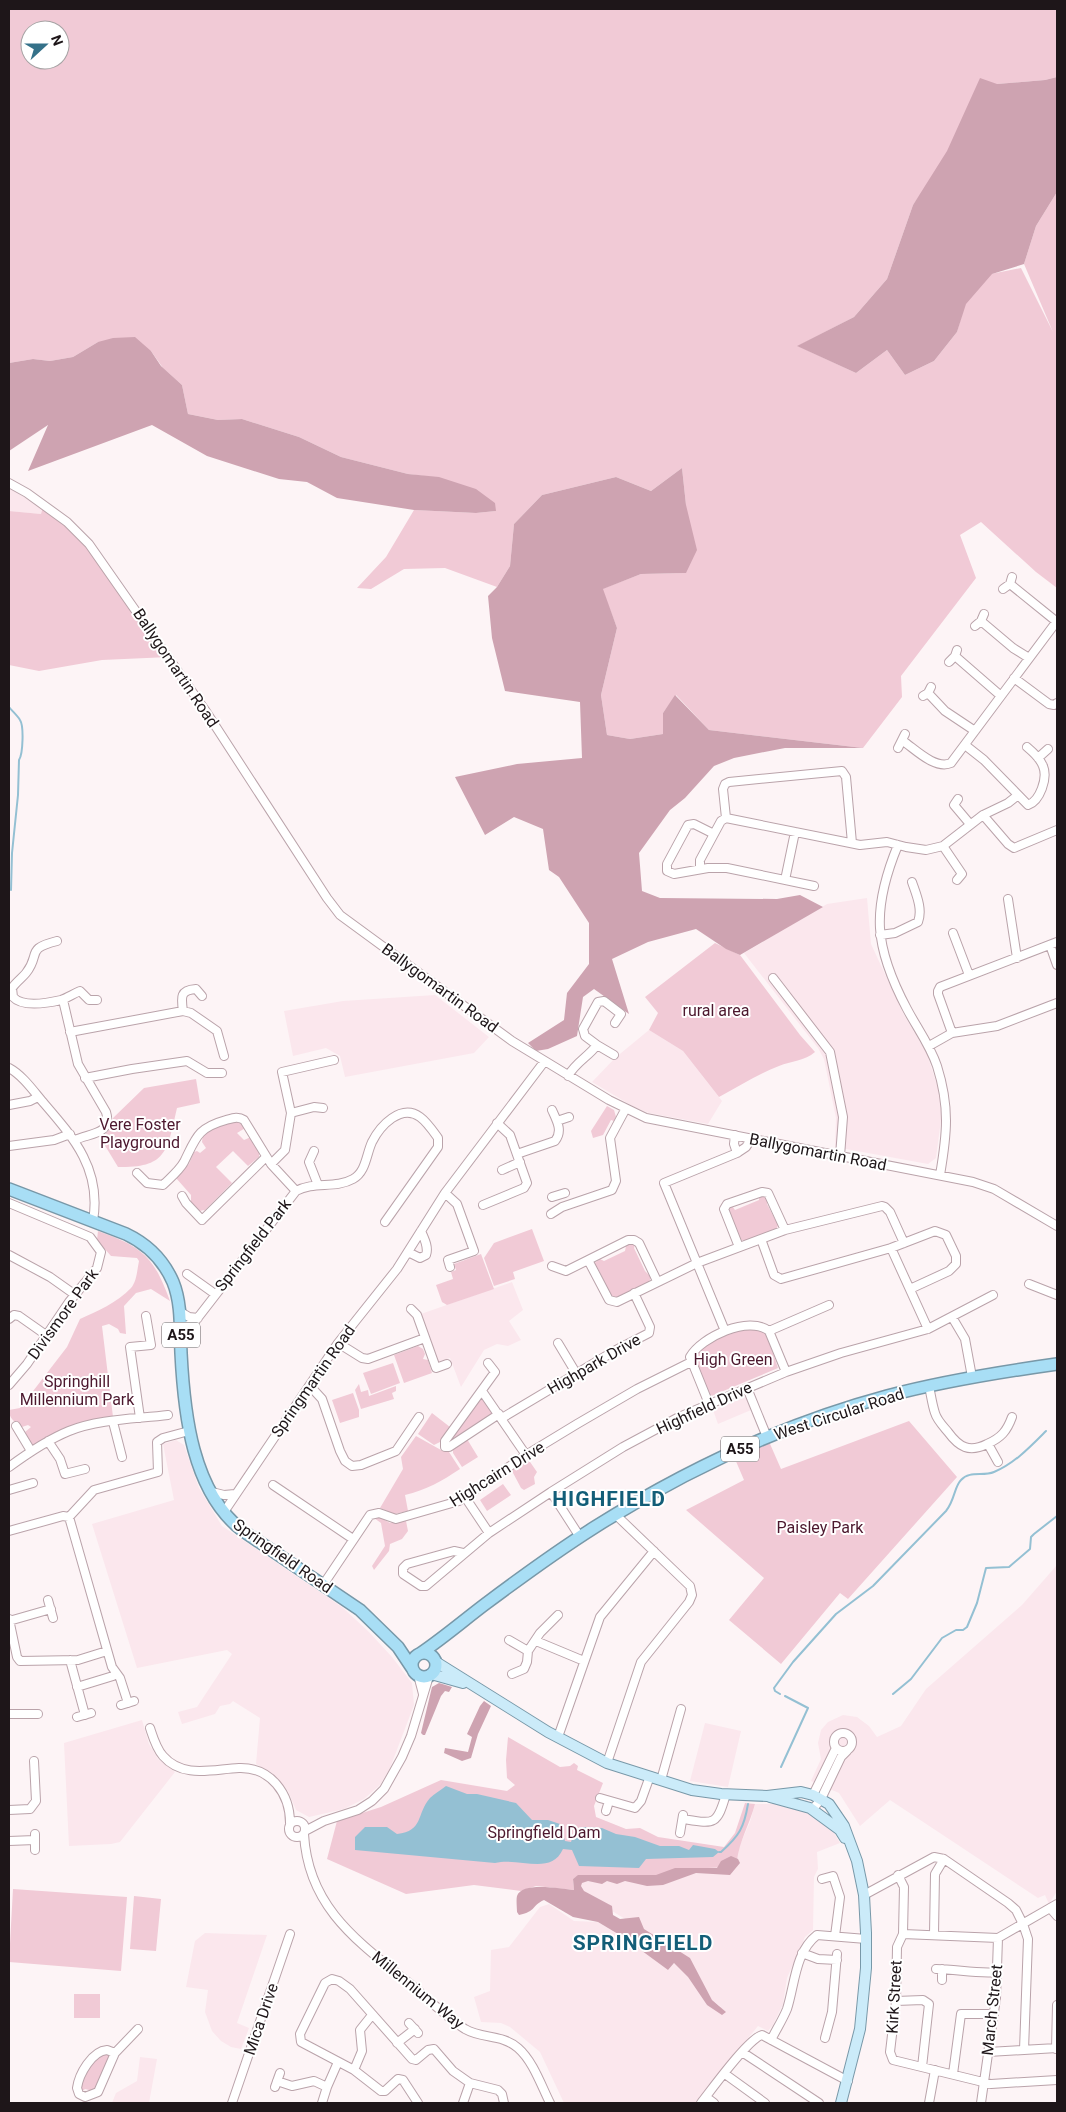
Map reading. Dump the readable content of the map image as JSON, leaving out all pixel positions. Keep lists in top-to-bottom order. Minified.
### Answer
{"streets":{"highway":["A55","West Circular Road","Springfield Road"],"street":["Ballygomartin Road","Springfield Park","Divismore Park","Highpark Drive","Springmartin Road","Highfield Drive","Highcairn Drive","Millennium Way","Kirk Street","March Street","Mica Drive"]},"crossings":[["Ballygomartin Road","Springmartin Road"],["Springfield Park","Springfield Road"],["A55","West Circular Road"],["A55","Springfield Road"],["Springmartin Road","Springfield Road"],["West Circular Road","Springfield Road"],["Highcairn Drive","Springfield Road"]],"districts":["HIGHFIELD","SPRINGFIELD"],"parks":["rural area","Vere Foster Playground","High Green","Springhill Millennium Park","Paisley Park","Springfield Dam"],"north":"right"}
